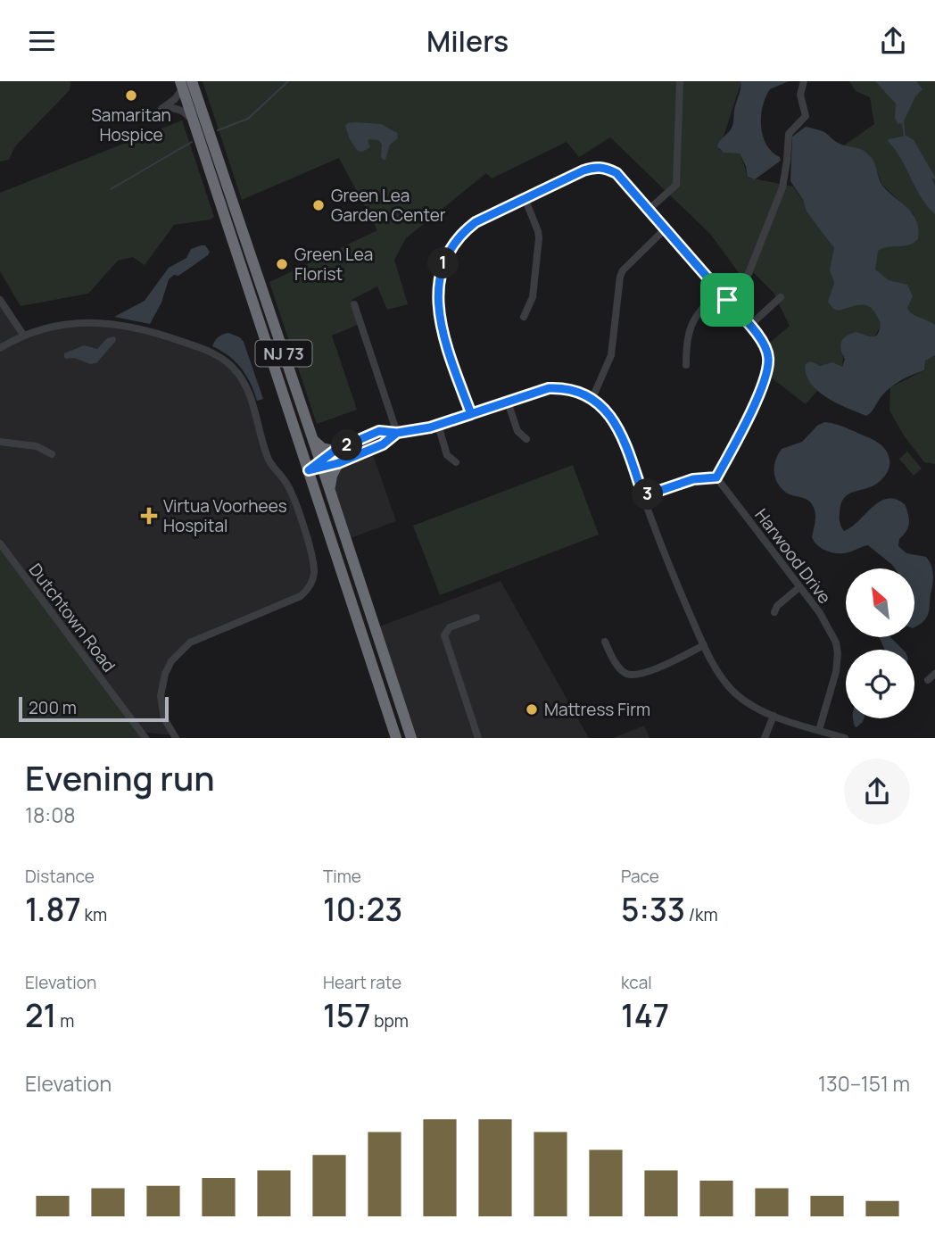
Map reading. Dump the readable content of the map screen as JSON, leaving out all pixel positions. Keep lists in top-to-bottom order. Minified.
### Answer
{"streets":{"highway":["NJ 73"],"street":["Harwood Drive","Dutchtown Road"]},"places":{"other":["Samaritan Hospice","Green Lea Garden Center","Green Lea Florist","Mattress Firm"],"health":["Virtua Voorhees Hospital"]},"scale_bar":"200 m","north":"top left","page":{"header":"Milers","pins":["1","2","3"],"scale":"200 m","heading":["Evening run","18:08"],"stats":[["Distance","1.87 km"],["Time","10:23"],["Pace","5:33 /km"],["Elevation","21 m"],["Heart rate","157 bpm"],["kcal","147"]],"chart":["Elevation","130–151 m"]}}
